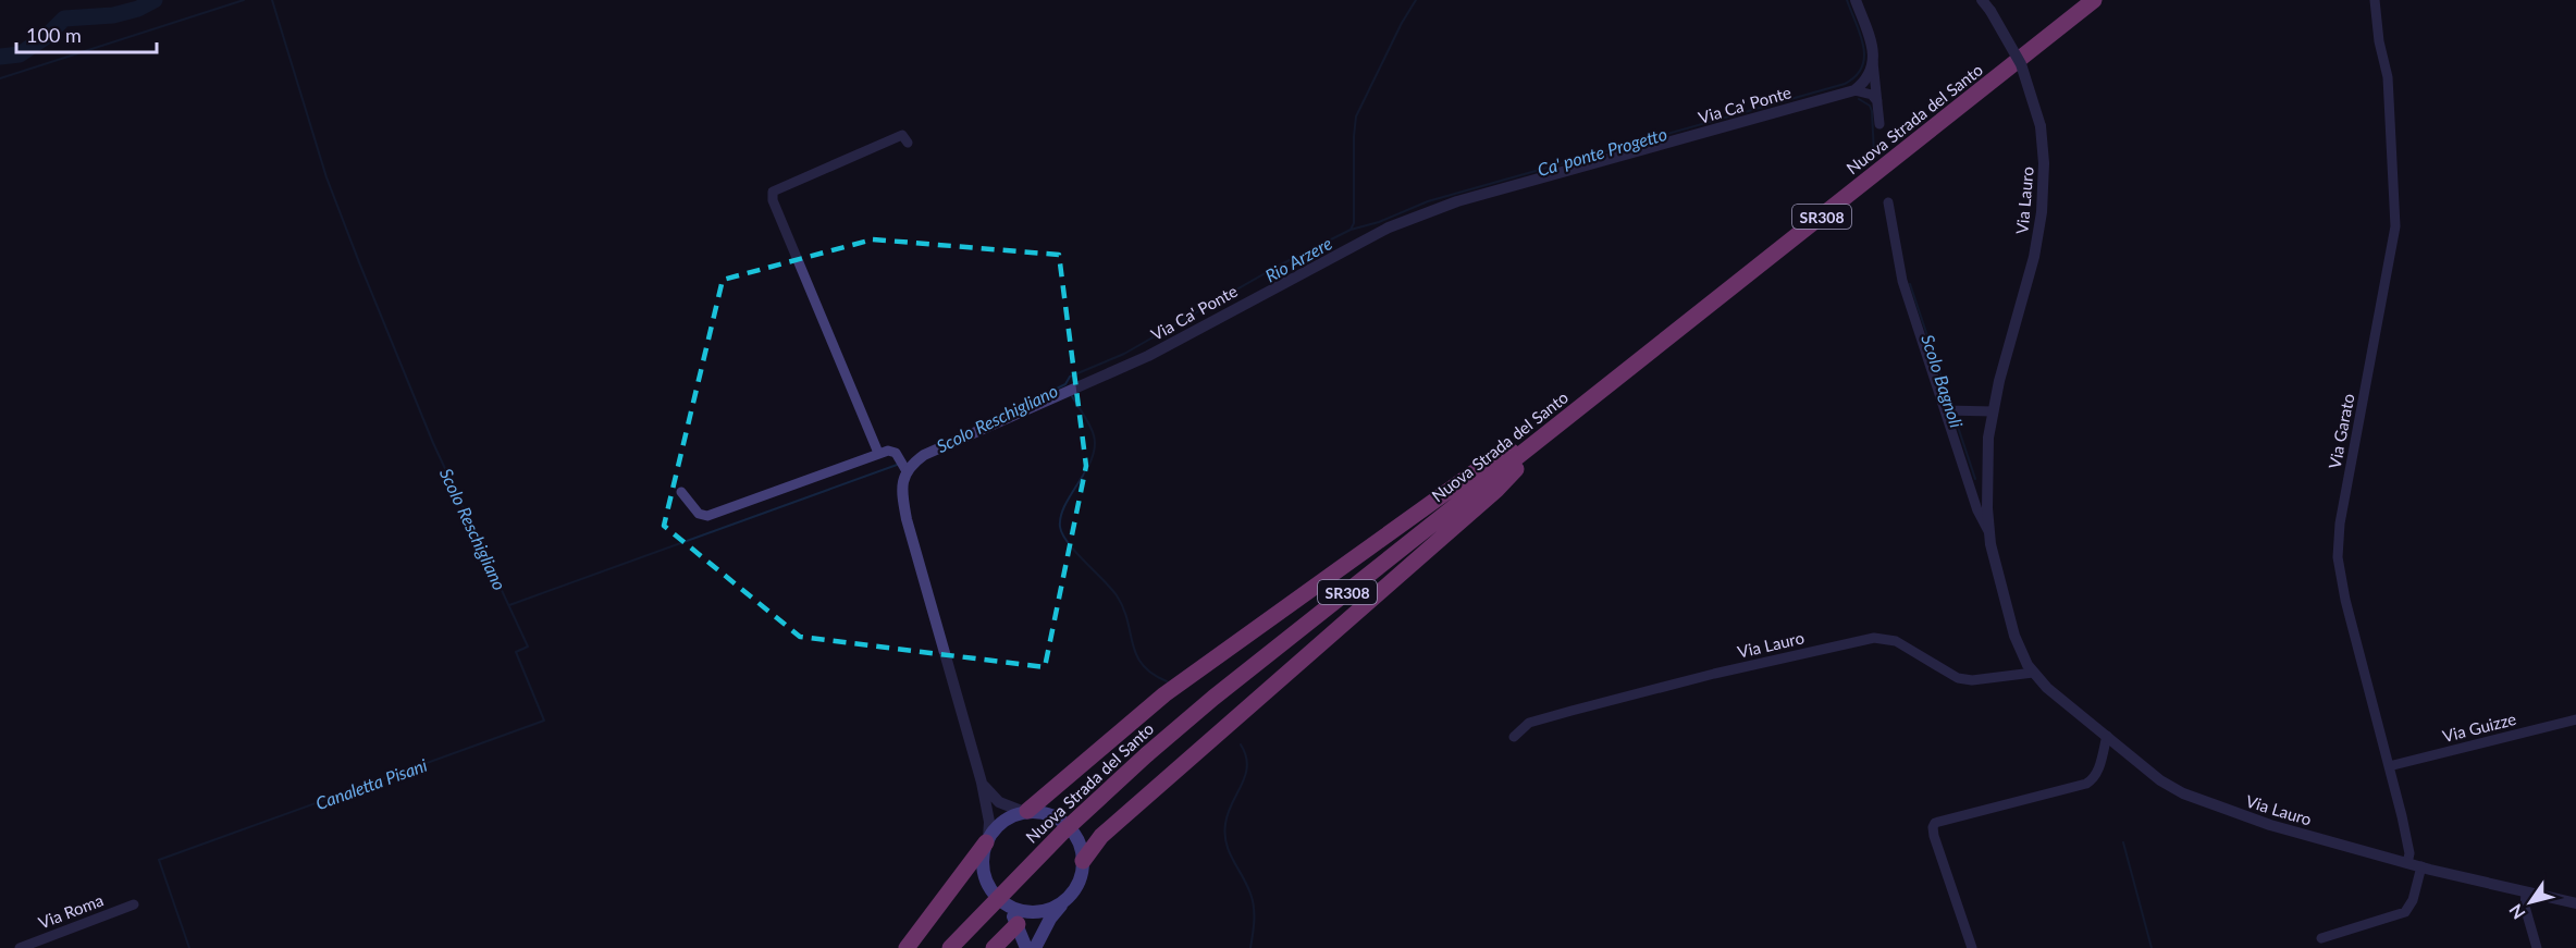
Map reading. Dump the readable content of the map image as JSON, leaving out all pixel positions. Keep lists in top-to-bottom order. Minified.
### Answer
{"streets":{"highway":["Nuova Strada del Santo","SR308"],"street":["Via Ca' Ponte","Via Lauro","Via Garato","Via Guizze","Via Roma"]},"crossings":[["Via Lauro","Via Garato"],["Via Garato","Via Guizze"]],"water":["Ca' ponte Progetto","Rio Arzere","Scolo Bagnoli","Scolo Reschigliano","Canaletta Pisani"],"scale_bar":"100 m","north":"bottom left"}
